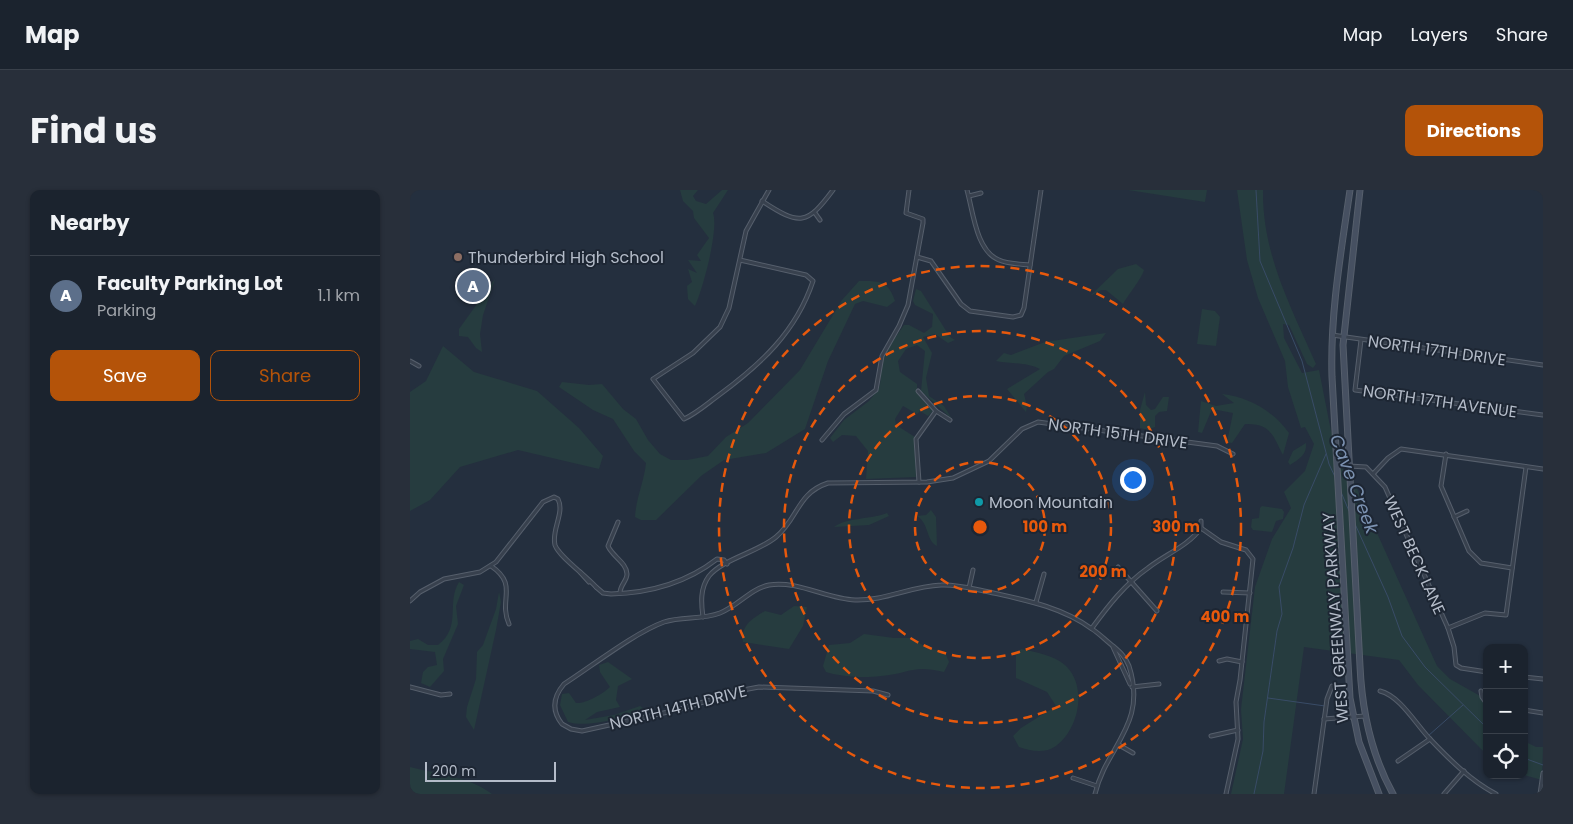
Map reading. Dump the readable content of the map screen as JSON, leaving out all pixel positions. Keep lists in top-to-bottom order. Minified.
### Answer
{"streets":{"main road":["WEST GREENWAY PARKWAY"],"street":["NORTH 17TH DRIVE","NORTH 17TH AVENUE","NORTH 15TH DRIVE","WEST BECK LANE","NORTH 14TH DRIVE"]},"crossings":[["NORTH 17TH DRIVE","NORTH 17TH AVENUE"],["NORTH 17TH DRIVE","WEST GREENWAY PARKWAY"],["NORTH 15TH DRIVE","NORTH 14TH DRIVE"]],"water":["Cave Creek"],"places":["Thunderbird High School","Moon Mountain"],"scale_bar":"200 m","page":{"header":"Map","nav":["Map","Layers","Share"],"title":"Find us","buttons":["Directions",["Save","Share"]],"heading":"Nearby","list":[{"mark":"A","name":"Faculty Parking Lot","note":"Parking","value":"1.1 km"}],"pins":"A","map_buttons":["+","−"],"scale":"200 m"},"rings":["100 m","300 m","200 m","400 m"]}
